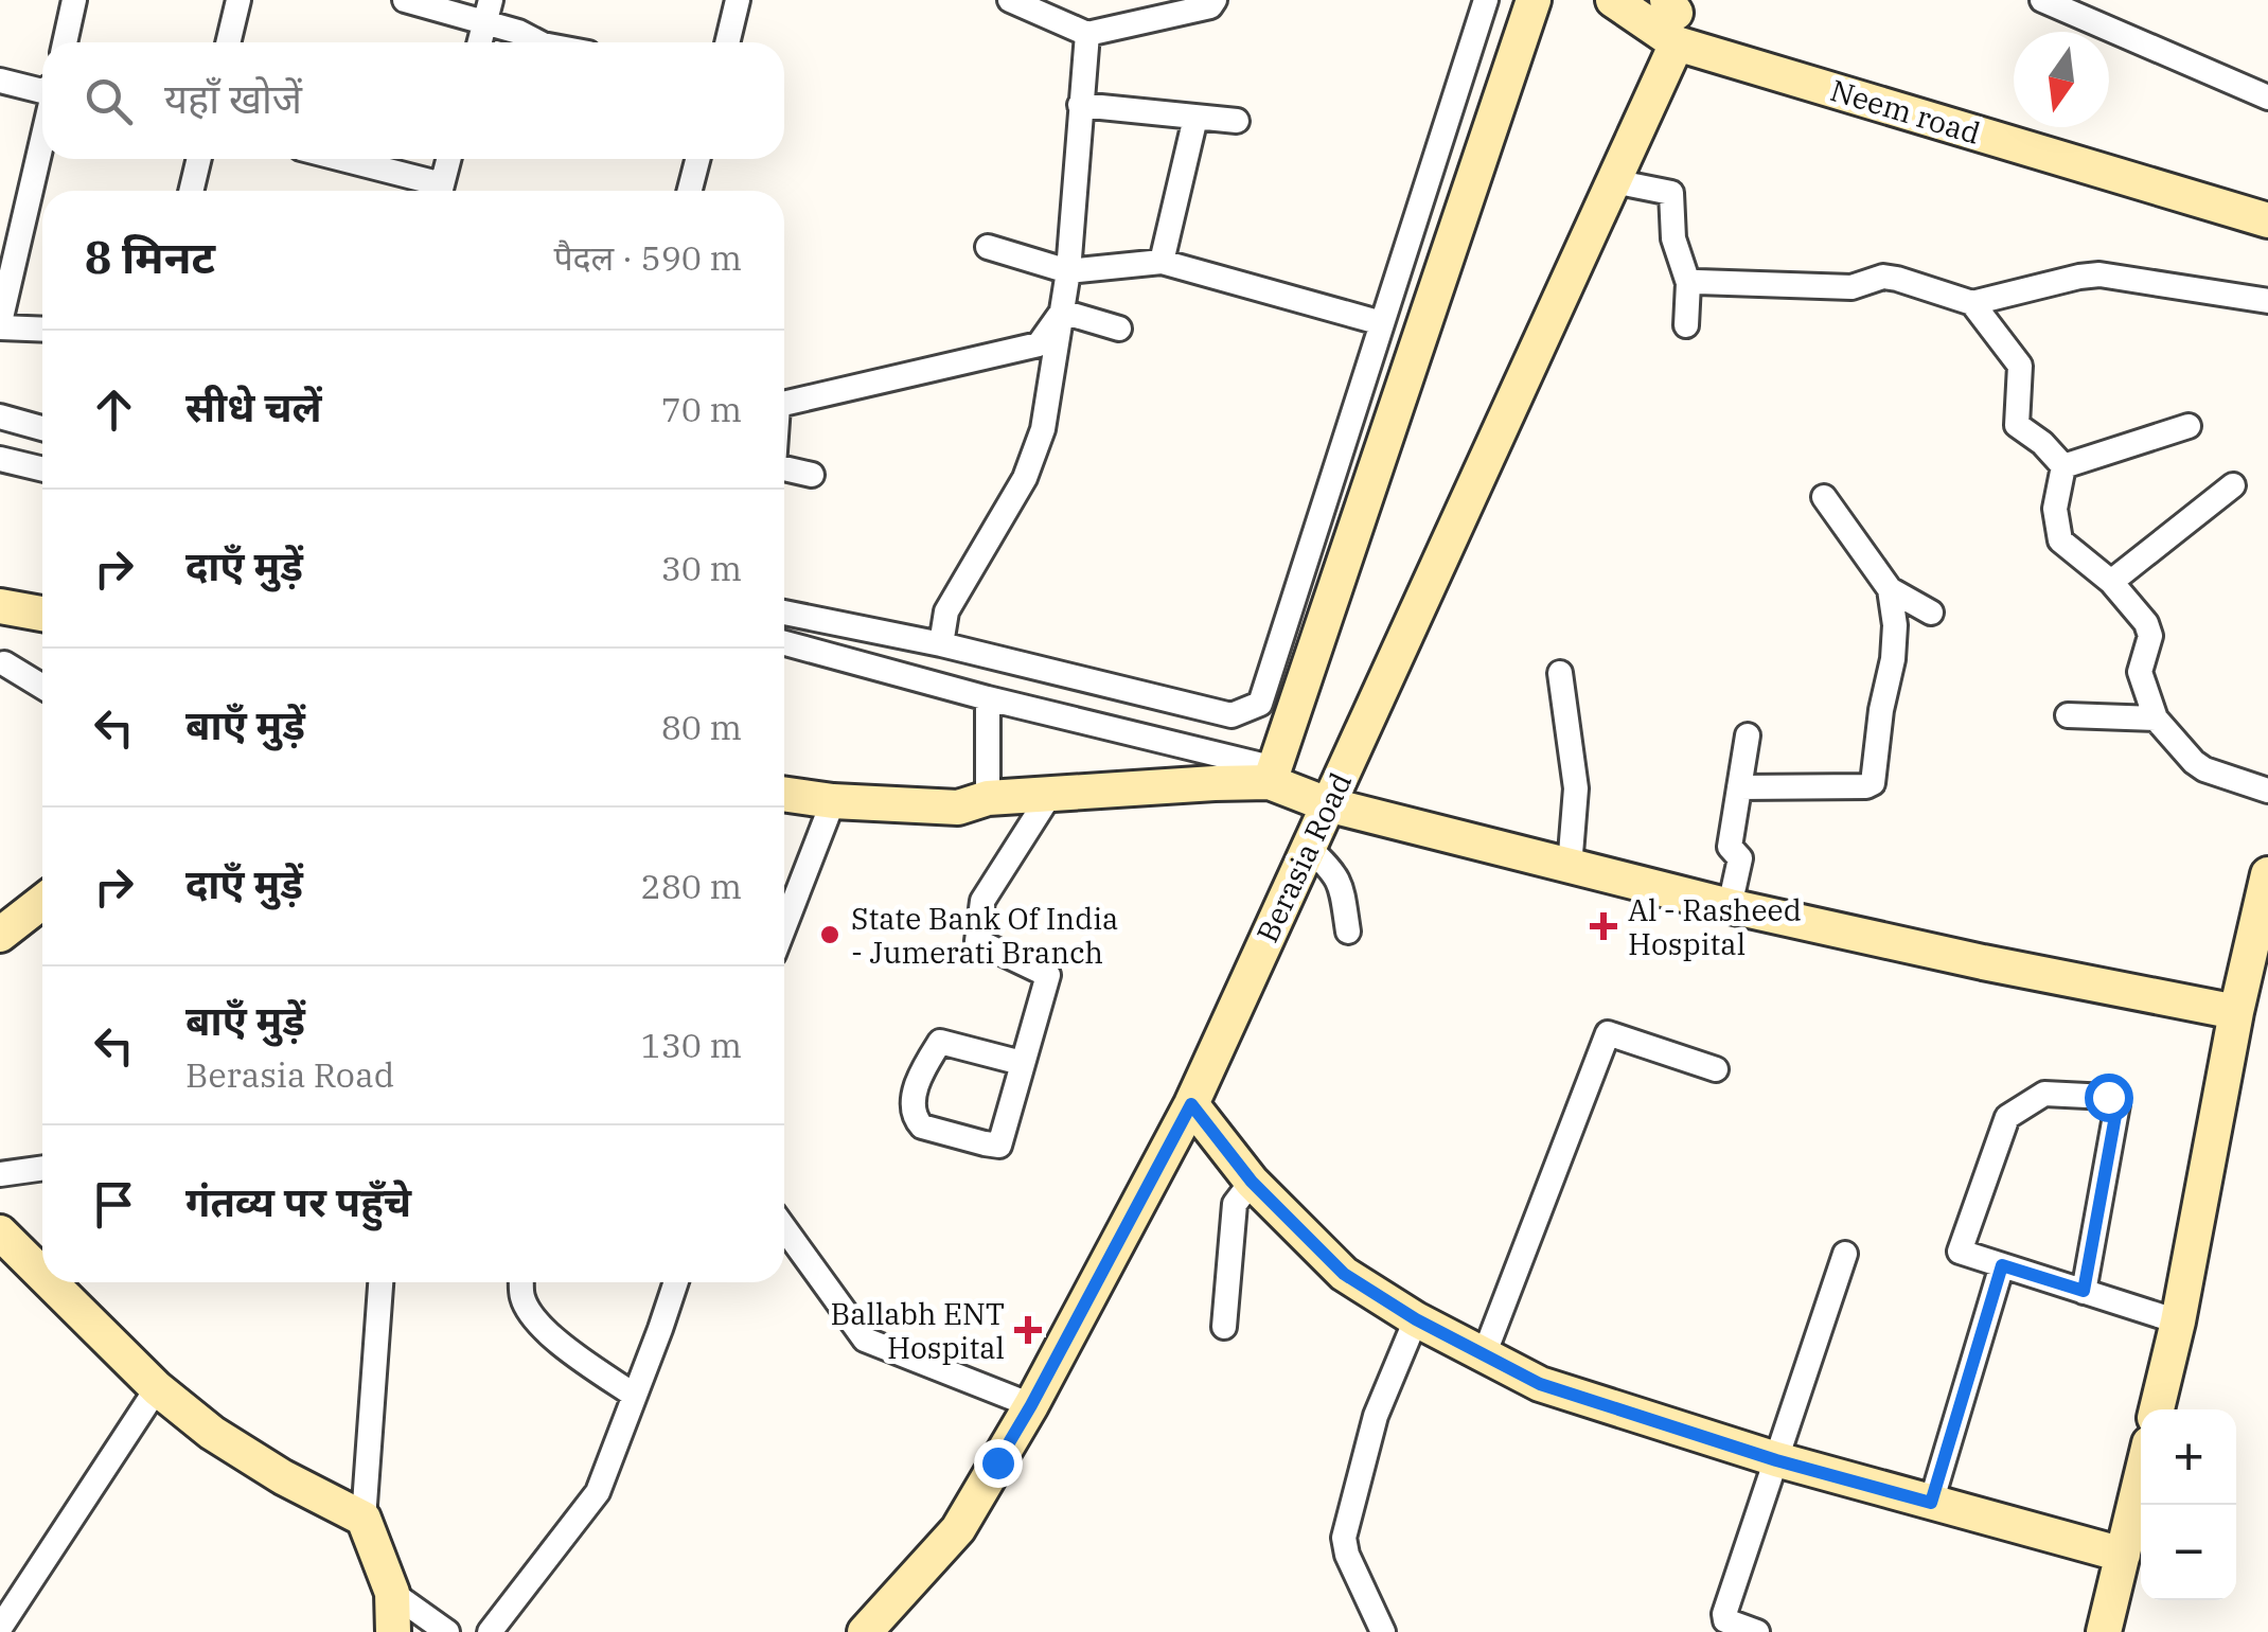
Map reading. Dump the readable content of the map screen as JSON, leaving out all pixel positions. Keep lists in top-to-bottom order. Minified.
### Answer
{"streets":{"street":["Neem road","Berasia Road"]},"crossings":[["Neem road","Berasia Road"]],"places":{"health":["Al - Rasheed Hospital","Ballabh ENT Hospital"],"other":["State Bank Of India - Jumerati Branch"]},"north":"bottom","page":{"search":"यहाँ खोजें","heading":["8 मिनट","पैदल · 590 m"],"list":[["सीधे चलें","70 m"],["दाएँ मुड़ें","30 m"],["बाएँ मुड़ें","80 m"],["दाएँ मुड़ें","280 m"],["बाएँ मुड़ें","Berasia Road","130 m"],"गंतव्य पर पहुँचे"],"map_buttons":["+","−"]}}
